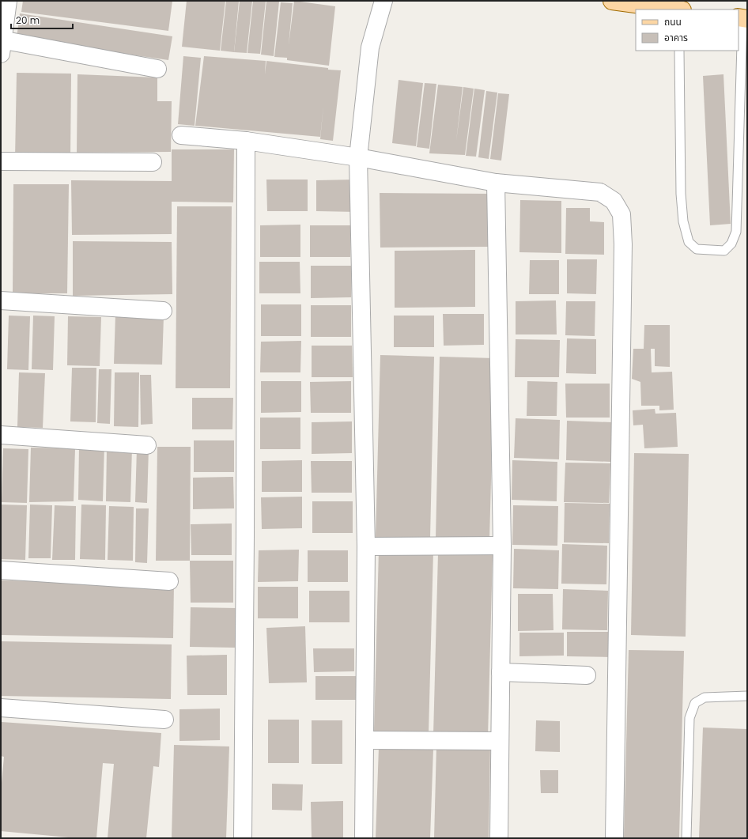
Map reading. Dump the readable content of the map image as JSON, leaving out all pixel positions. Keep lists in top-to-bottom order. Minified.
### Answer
{"legend":["ถนน","อาคาร"],"scale_bar":"20 m"}
